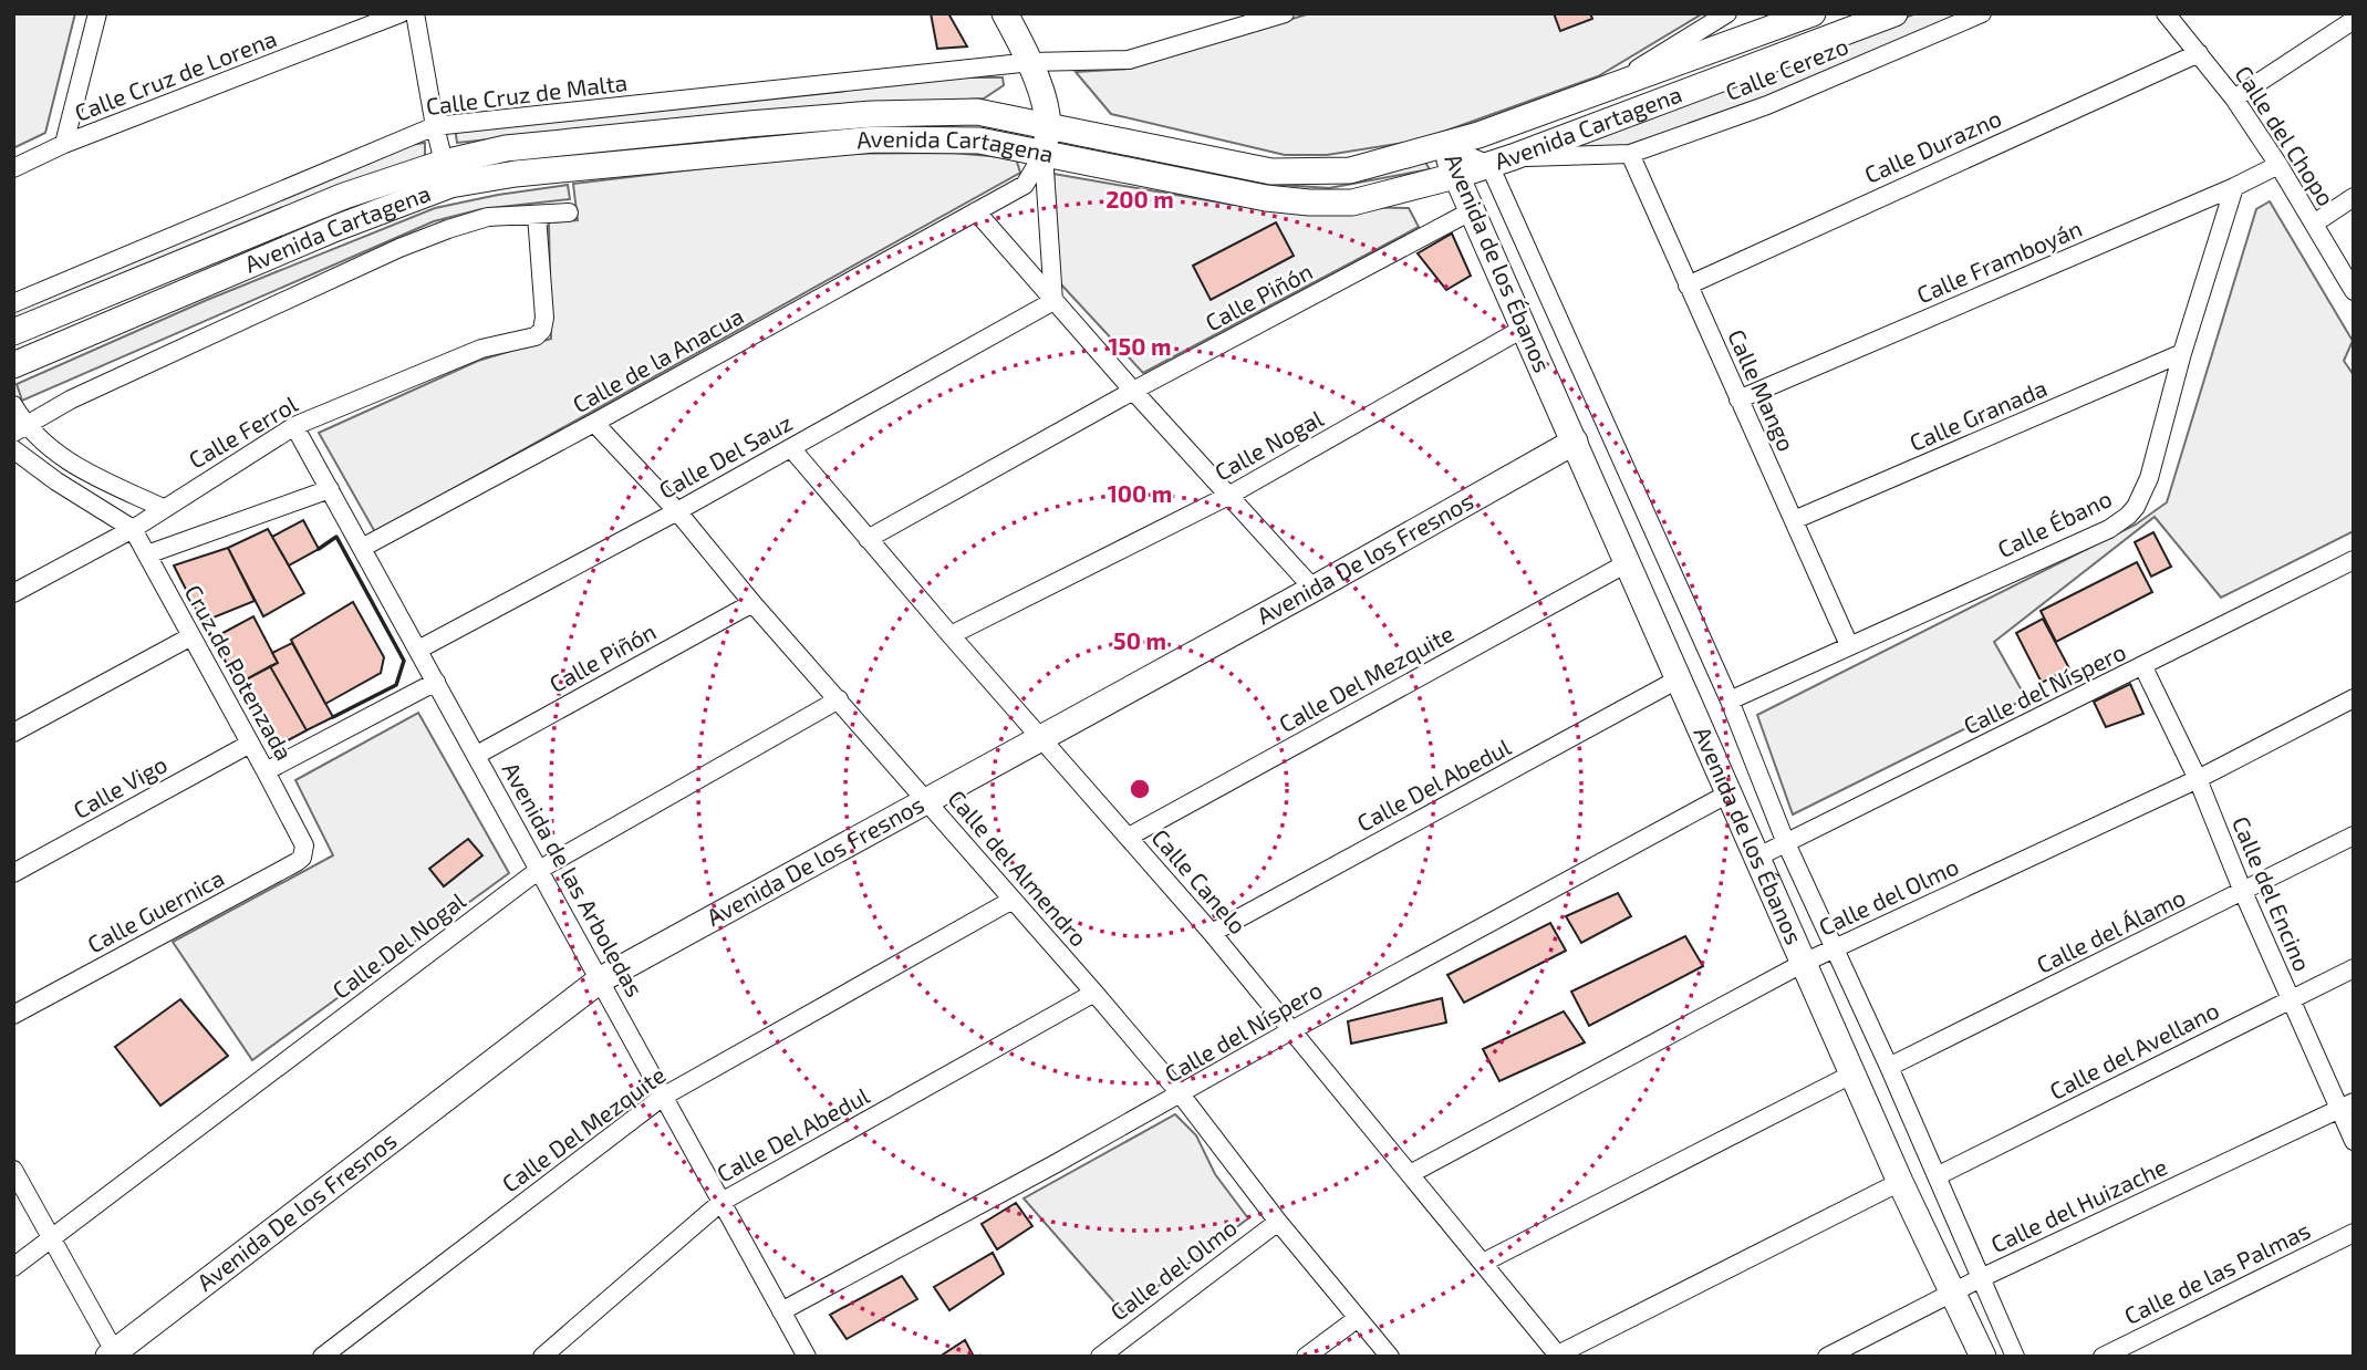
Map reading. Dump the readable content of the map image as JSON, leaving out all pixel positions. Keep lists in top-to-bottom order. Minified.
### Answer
{"streets":{"street":["Calle Cerezo","Calle Cruz de Lorena","Calle Cruz de Malta","Avenida Cartagena","Calle del Chopo","Calle Durazno","Calle Framboyán","Avenida de los Ébanos","Calle Piñón","Calle de la Anacua","Calle Mango","Calle Granada","Calle Ferrol","Calle Nogal","Calle Del Sauz","Calle Ébano","Avenida De los Fresnos","Cruz de Potenzada","Calle Del Mezquite","Calle del Níspero","Calle Del Abedul","Calle Vigo","Calle del Almendro","Avenida de las Arboledas","Calle Canelo","Calle del Encino","Calle del Olmo","Calle Guernica","Calle del Álamo","Calle Del Nogal","Calle del Avellano","Calle del Huizache","Calle de las Palmas"]},"crossings":[["Calle Cerezo","Avenida Cartagena"],["Calle Cerezo","Avenida de los Ébanos"],["Calle Cerezo","Calle Mango"],["Avenida Cartagena","Avenida de los Ébanos"],["Avenida Cartagena","Calle de la Anacua"],["Calle del Chopo","Calle Durazno"],["Calle del Chopo","Calle Framboyán"],["Calle Durazno","Calle Mango"],["Calle Framboyán","Calle Mango"],["Calle Framboyán","Calle Ébano"],["Avenida de los Ébanos","Calle Piñón"],["Avenida de los Ébanos","Calle Nogal"],["Avenida de los Ébanos","Calle Ébano"],["Avenida de los Ébanos","Avenida De los Fresnos"],["Avenida de los Ébanos","Calle Del Mezquite"],["Avenida de los Ébanos","Calle del Níspero"],["Avenida de los Ébanos","Calle Del Abedul"],["Avenida de los Ébanos","Calle del Olmo"],["Avenida de los Ébanos","Calle del Álamo"],["Avenida de los Ébanos","Calle del Avellano"],["Avenida de los Ébanos","Calle del Huizache"],["Calle Piñón","Calle del Almendro"],["Calle Piñón","Avenida de las Arboledas"],["Calle Piñón","Calle Canelo"],["Calle de la Anacua","Calle del Almendro"],["Calle de la Anacua","Avenida de las Arboledas"],["Calle Mango","Calle Granada"],["Calle Mango","Calle Ébano"],["Calle Granada","Calle Ébano"],["Calle Ferrol","Cruz de Potenzada"],["Calle Ferrol","Avenida de las Arboledas"],["Calle Nogal","Calle Canelo"],["Calle Del Sauz","Calle del Almendro"],["Calle Del Sauz","Avenida de las Arboledas"],["Calle Del Sauz","Calle Canelo"],["Avenida De los Fresnos","Calle del Almendro"],["Avenida De los Fresnos","Avenida de las Arboledas"],["Avenida De los Fresnos","Calle Canelo"],["Cruz de Potenzada","Calle Vigo"],["Cruz de Potenzada","Calle Guernica"],["Calle Del Mezquite","Calle del Almendro"],["Calle Del Mezquite","Avenida de las Arboledas"],["Calle Del Mezquite","Calle Canelo"],["Calle del Níspero","Calle del Almendro"],["Calle del Níspero","Avenida de las Arboledas"],["Calle del Níspero","Calle Canelo"],["Calle del Níspero","Calle del Encino"],["Calle Del Abedul","Calle del Almendro"],["Calle Del Abedul","Avenida de las Arboledas"],["Calle Del Abedul","Calle Canelo"],["Calle del Almendro","Calle del Olmo"],["Calle del Almendro","Calle Del Nogal"],["Avenida de las Arboledas","Calle Del Nogal"],["Calle Canelo","Calle del Olmo"],["Calle del Encino","Calle del Olmo"],["Calle del Encino","Calle del Álamo"],["Calle del Encino","Calle del Avellano"],["Calle del Encino","Calle del Huizache"]],"rings":["200 m","150 m","100 m","50 m"]}
